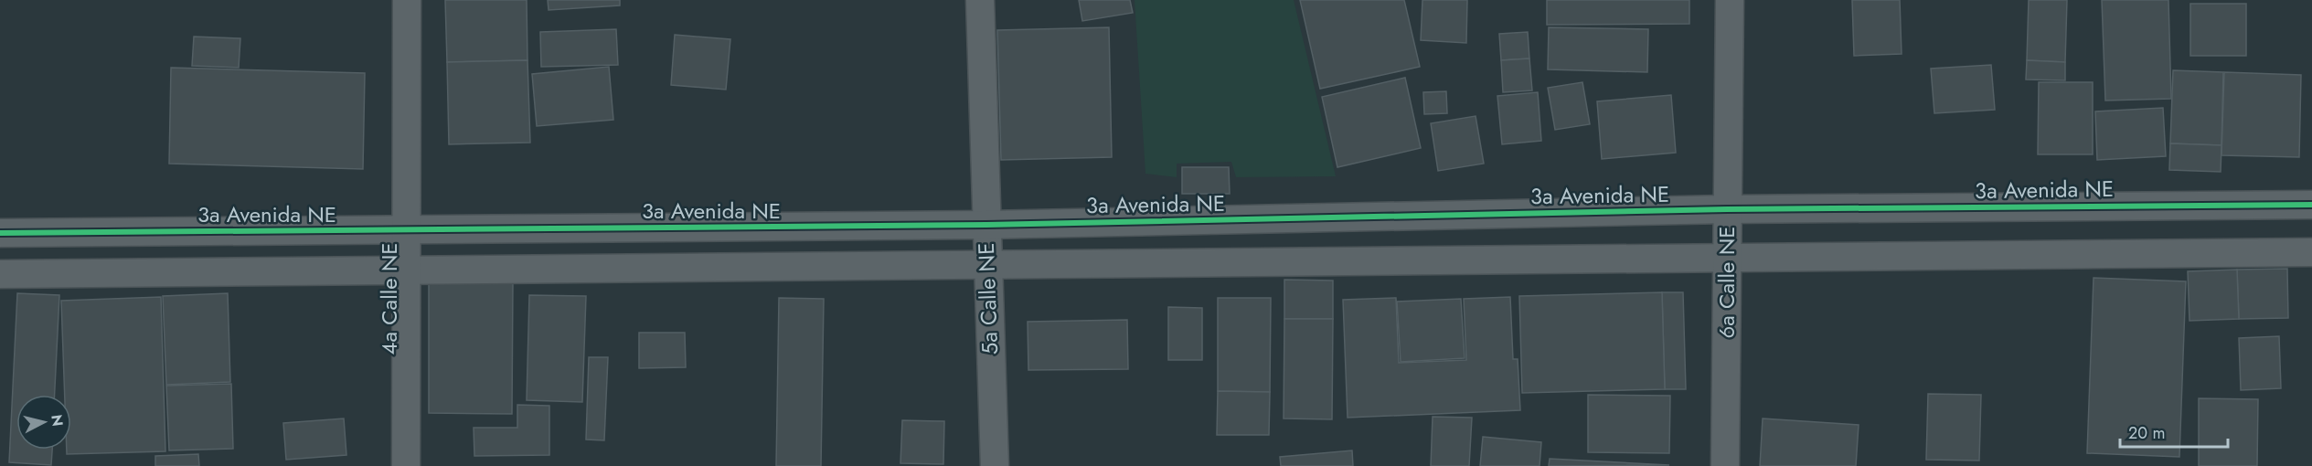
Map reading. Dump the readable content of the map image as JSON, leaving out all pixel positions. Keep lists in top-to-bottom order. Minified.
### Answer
{"streets":{"street":["3a Avenida NE","6a Calle NE","4a Calle NE","5a Calle NE"]},"crossings":[["3a Avenida NE","6a Calle NE"],["3a Avenida NE","4a Calle NE"],["3a Avenida NE","5a Calle NE"]],"scale_bar":"20 m","north":"right"}
